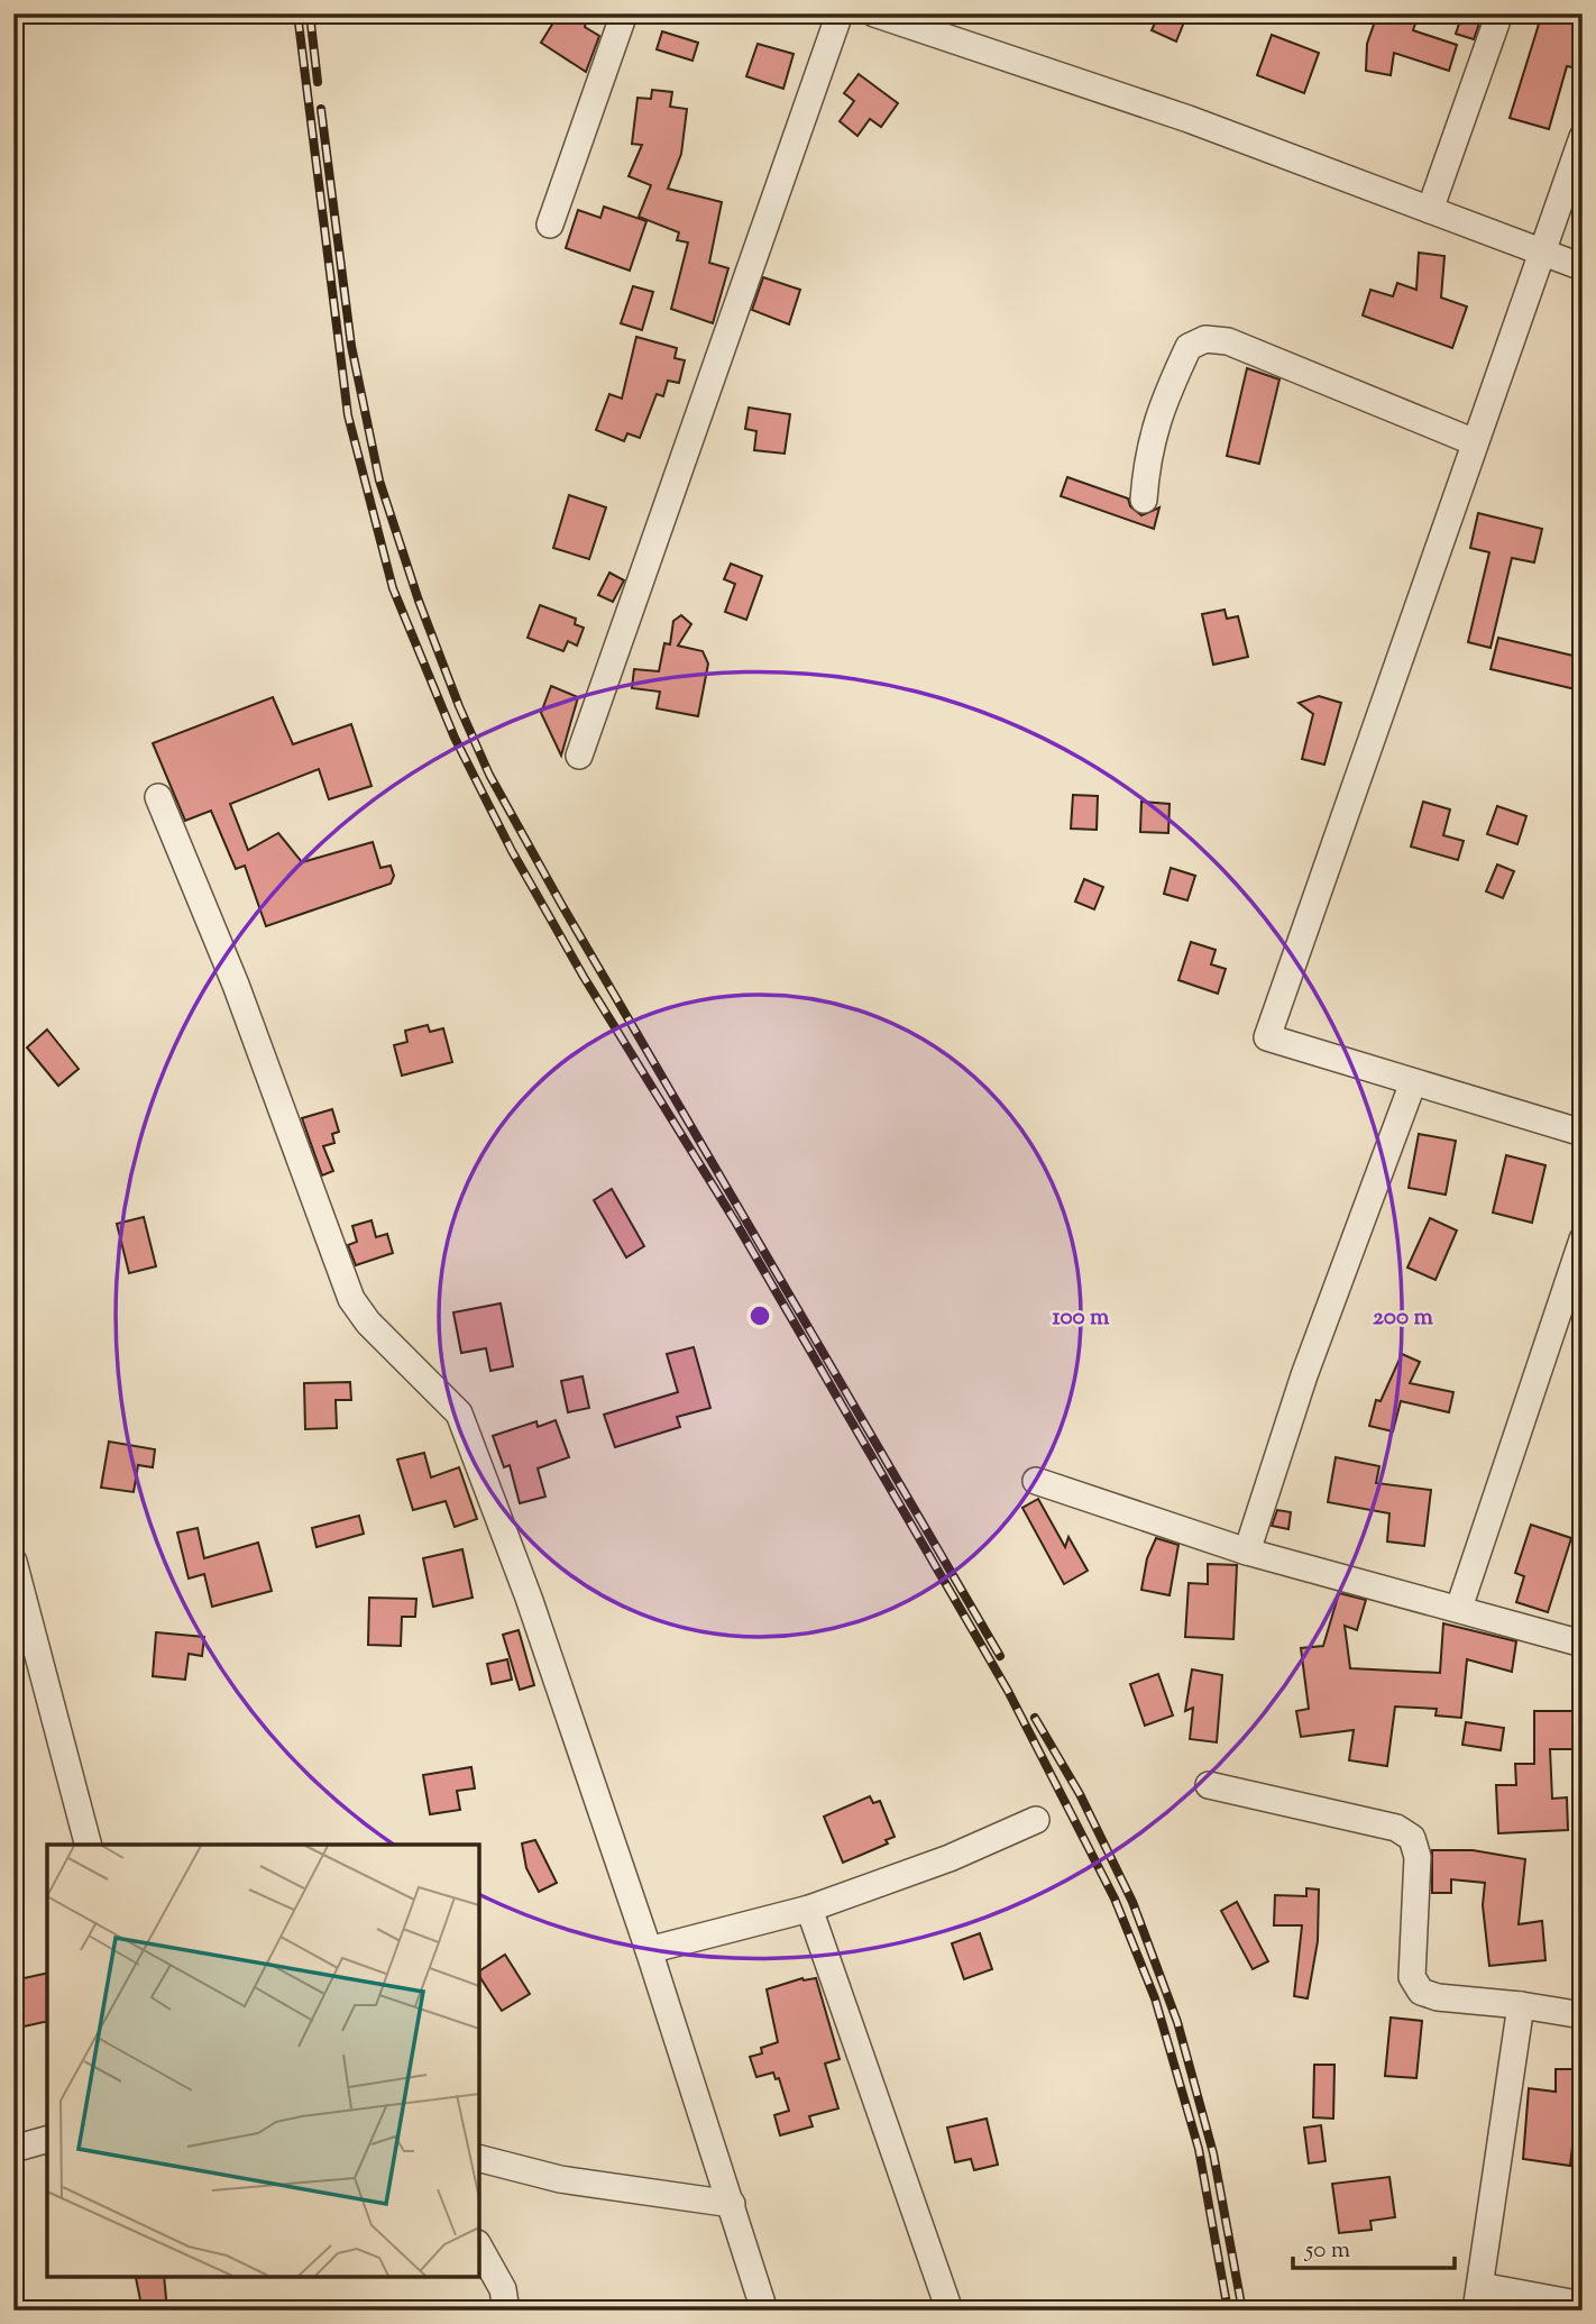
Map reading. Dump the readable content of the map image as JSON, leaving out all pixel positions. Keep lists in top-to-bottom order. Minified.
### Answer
{"scale_bar":"50 m","rings":["100 m","200 m"]}
